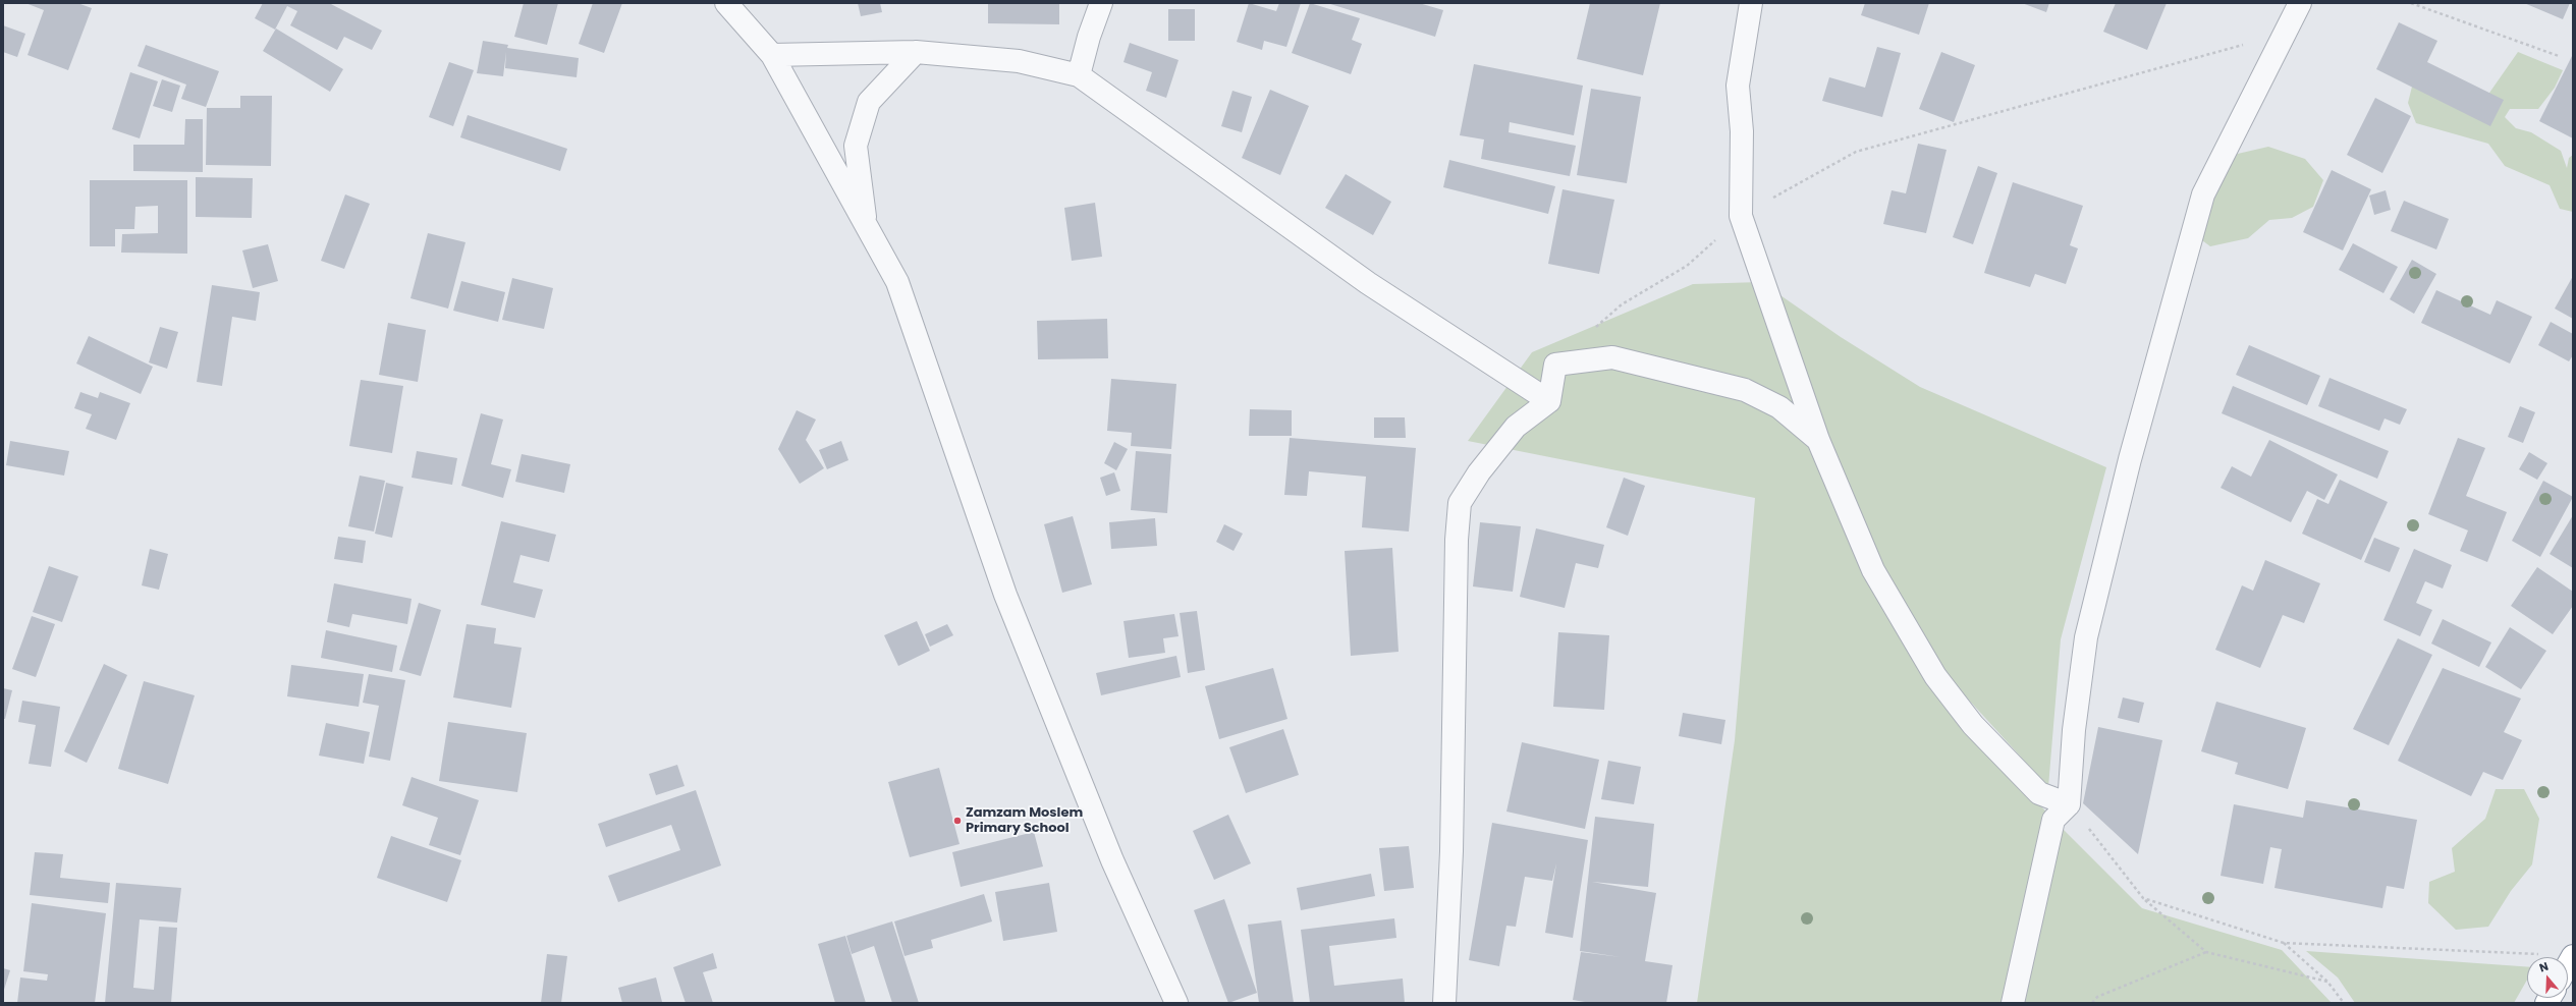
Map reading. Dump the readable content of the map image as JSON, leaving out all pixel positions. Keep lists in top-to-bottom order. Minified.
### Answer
{"places":["Zamzam Moslem Primary School"],"north":"top"}
